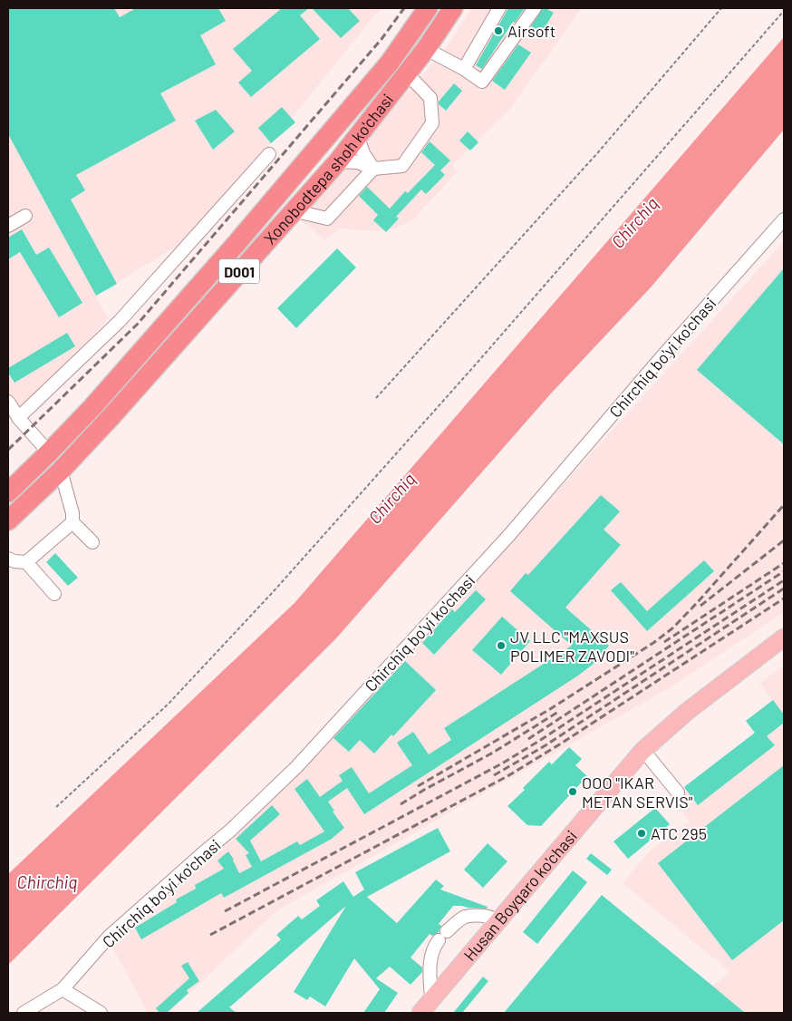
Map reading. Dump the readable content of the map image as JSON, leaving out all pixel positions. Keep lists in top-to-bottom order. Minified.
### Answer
{"streets":{"highway":["Xonobodtepa shoh ko'chasi","D001"],"main road":["Husan Boyqaro ko'chasi"],"street":["Chirchiq bo'yi ko'chasi"]},"water":["Chirchiq"],"places":["Airsoft","JV LLC \"MAXSUS POLIMER ZAVODI\"","OOO \"IKAR METAN SERVIS\"","ATC 295"]}
